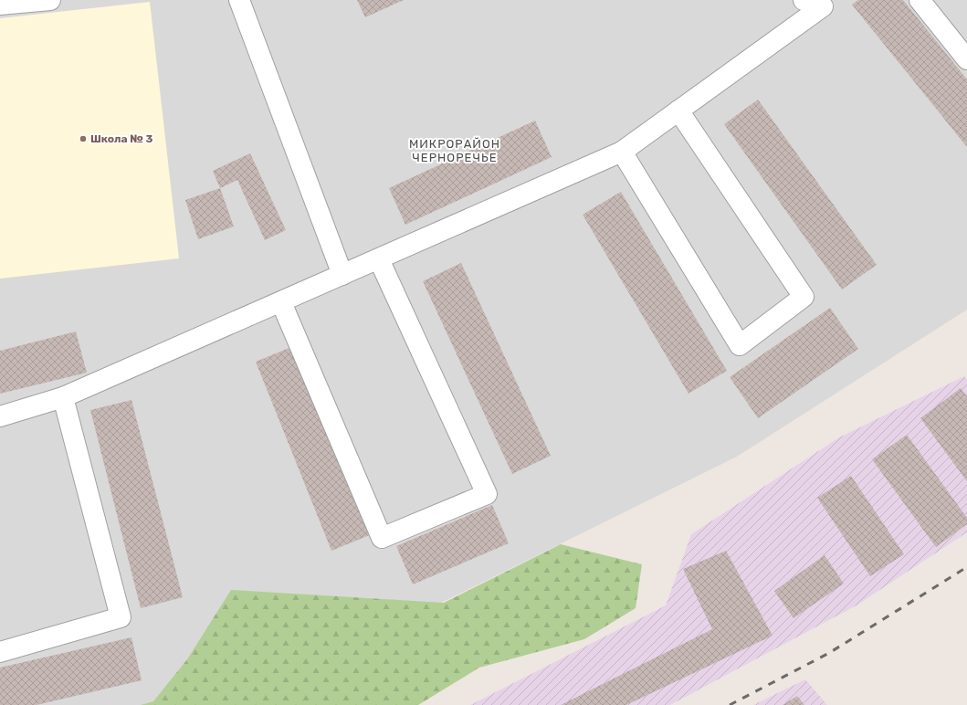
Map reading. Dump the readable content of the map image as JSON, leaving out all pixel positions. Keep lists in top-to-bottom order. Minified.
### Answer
{"districts":["МИКРОРАЙОН ЧЕРНОРЕЧЬЕ"],"places":["Школа № 3"]}
